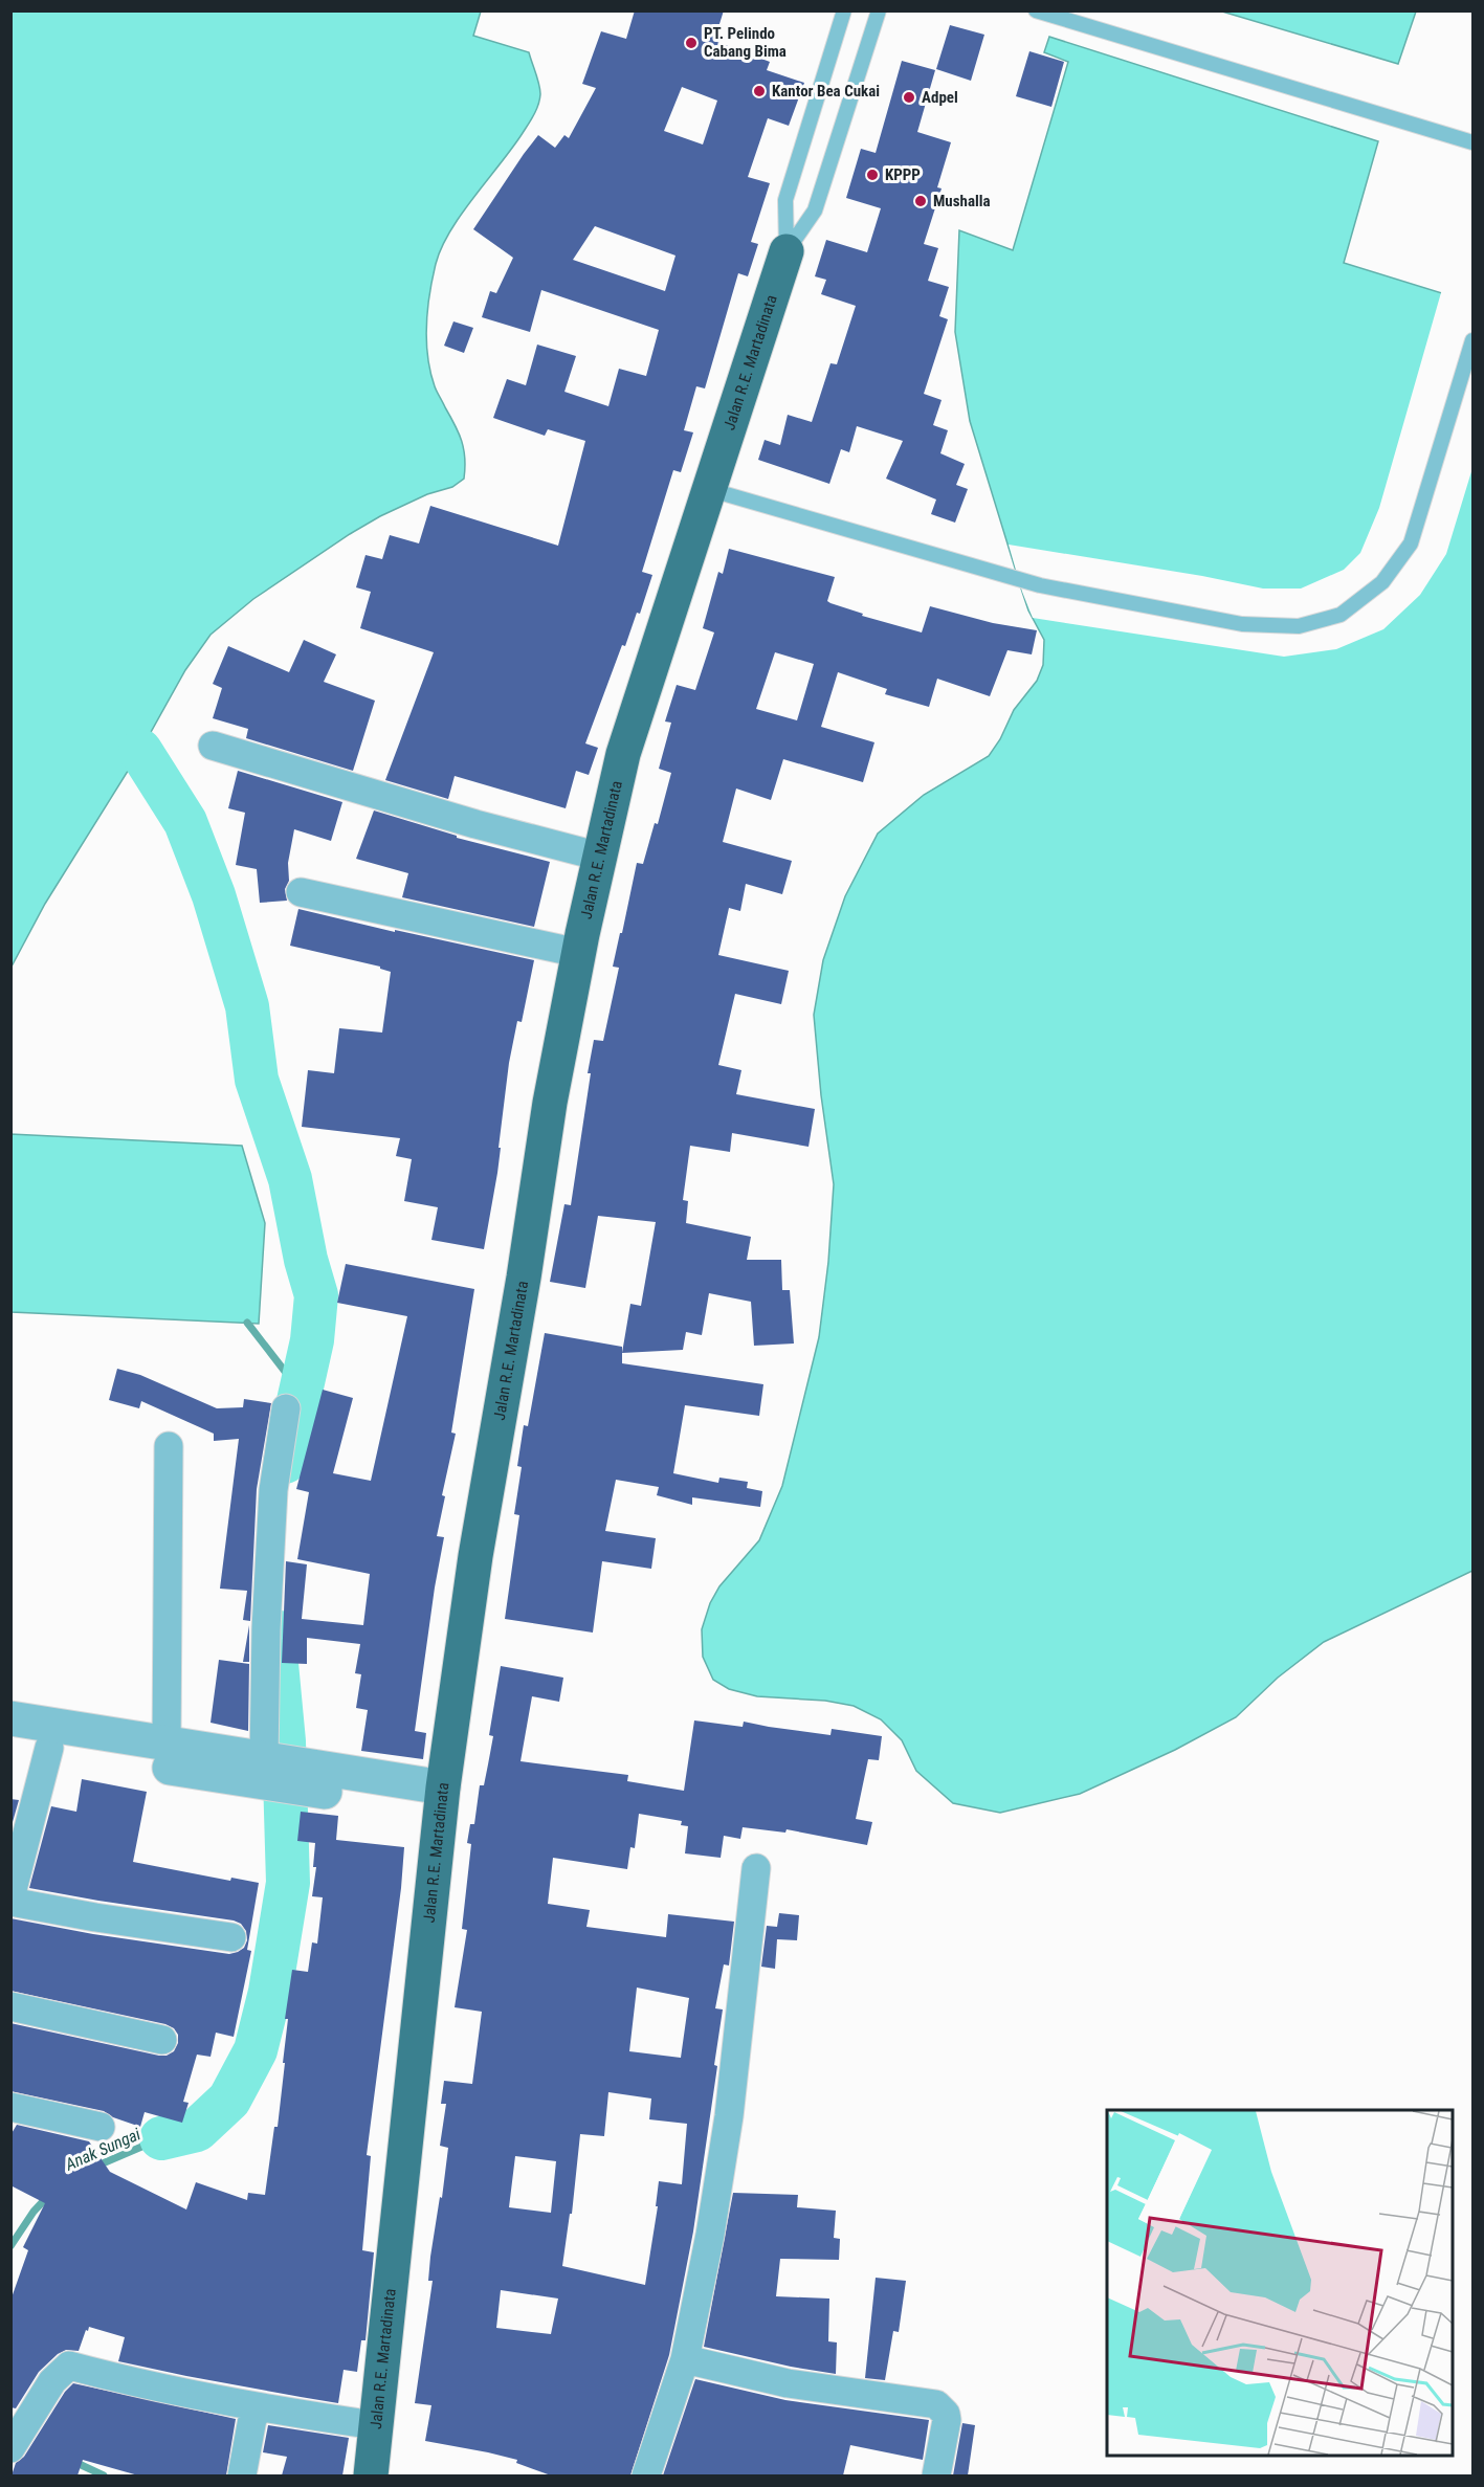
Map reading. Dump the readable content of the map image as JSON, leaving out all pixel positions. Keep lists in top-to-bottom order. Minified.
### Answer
{"streets":{"highway":["Jalan R.E. Martadinata"]},"water":["Anak Sungai"],"places":["PT. Pelindo Cabang Bima","Kantor Bea Cukai","Adpel","KPPP","Mushalla"]}
